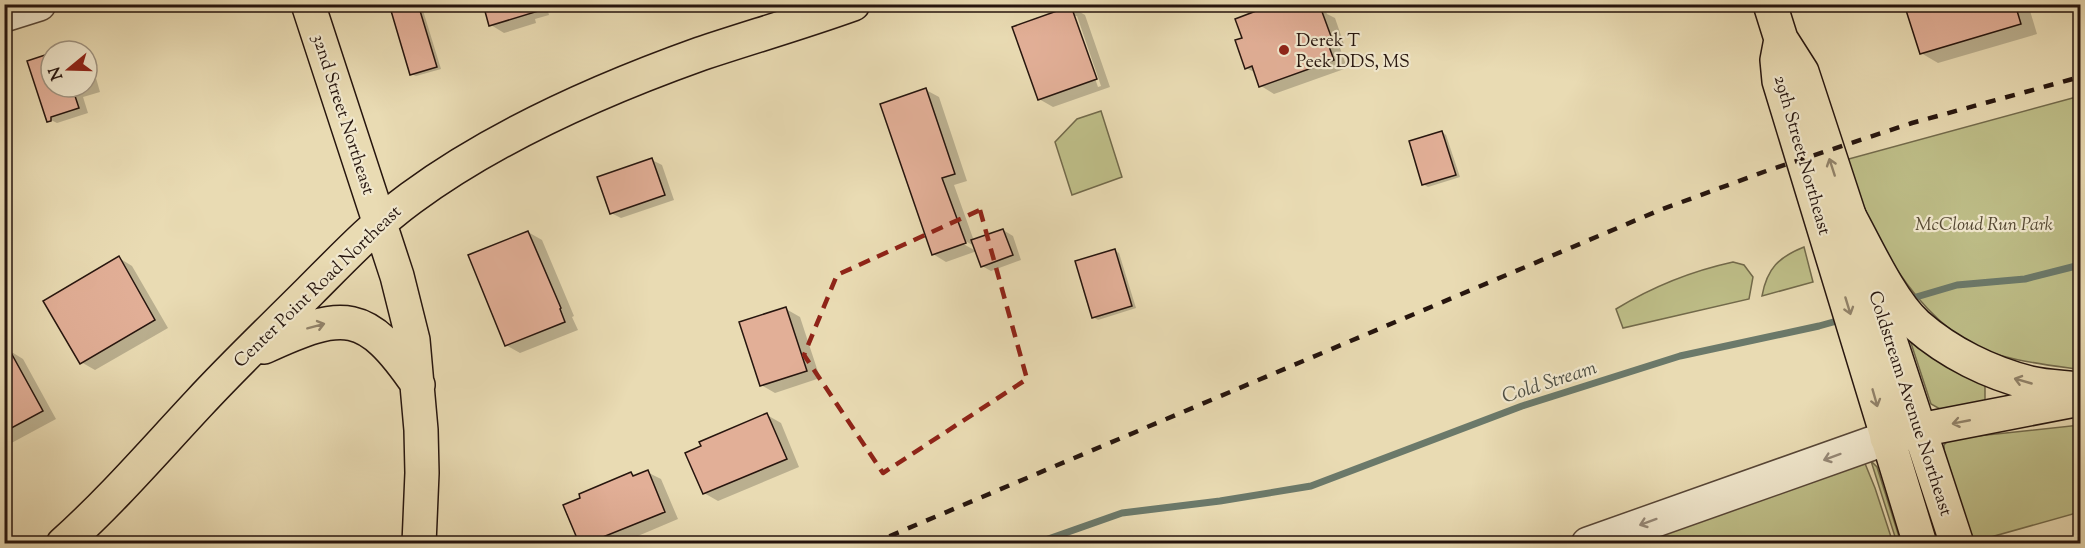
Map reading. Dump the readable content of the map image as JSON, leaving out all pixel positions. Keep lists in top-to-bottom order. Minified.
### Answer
{"streets":{"main road":["32nd Street Northeast","29th Street Northeast","Center Point Road Northeast","Coldstream Avenue Northeast"]},"crossings":[["32nd Street Northeast","Center Point Road Northeast"],["29th Street Northeast","Coldstream Avenue Northeast"]],"water":["Cold Stream"],"parks":["McCloud Run Park"],"places":["Derek T Peek DDS, MS"],"north":"left"}
